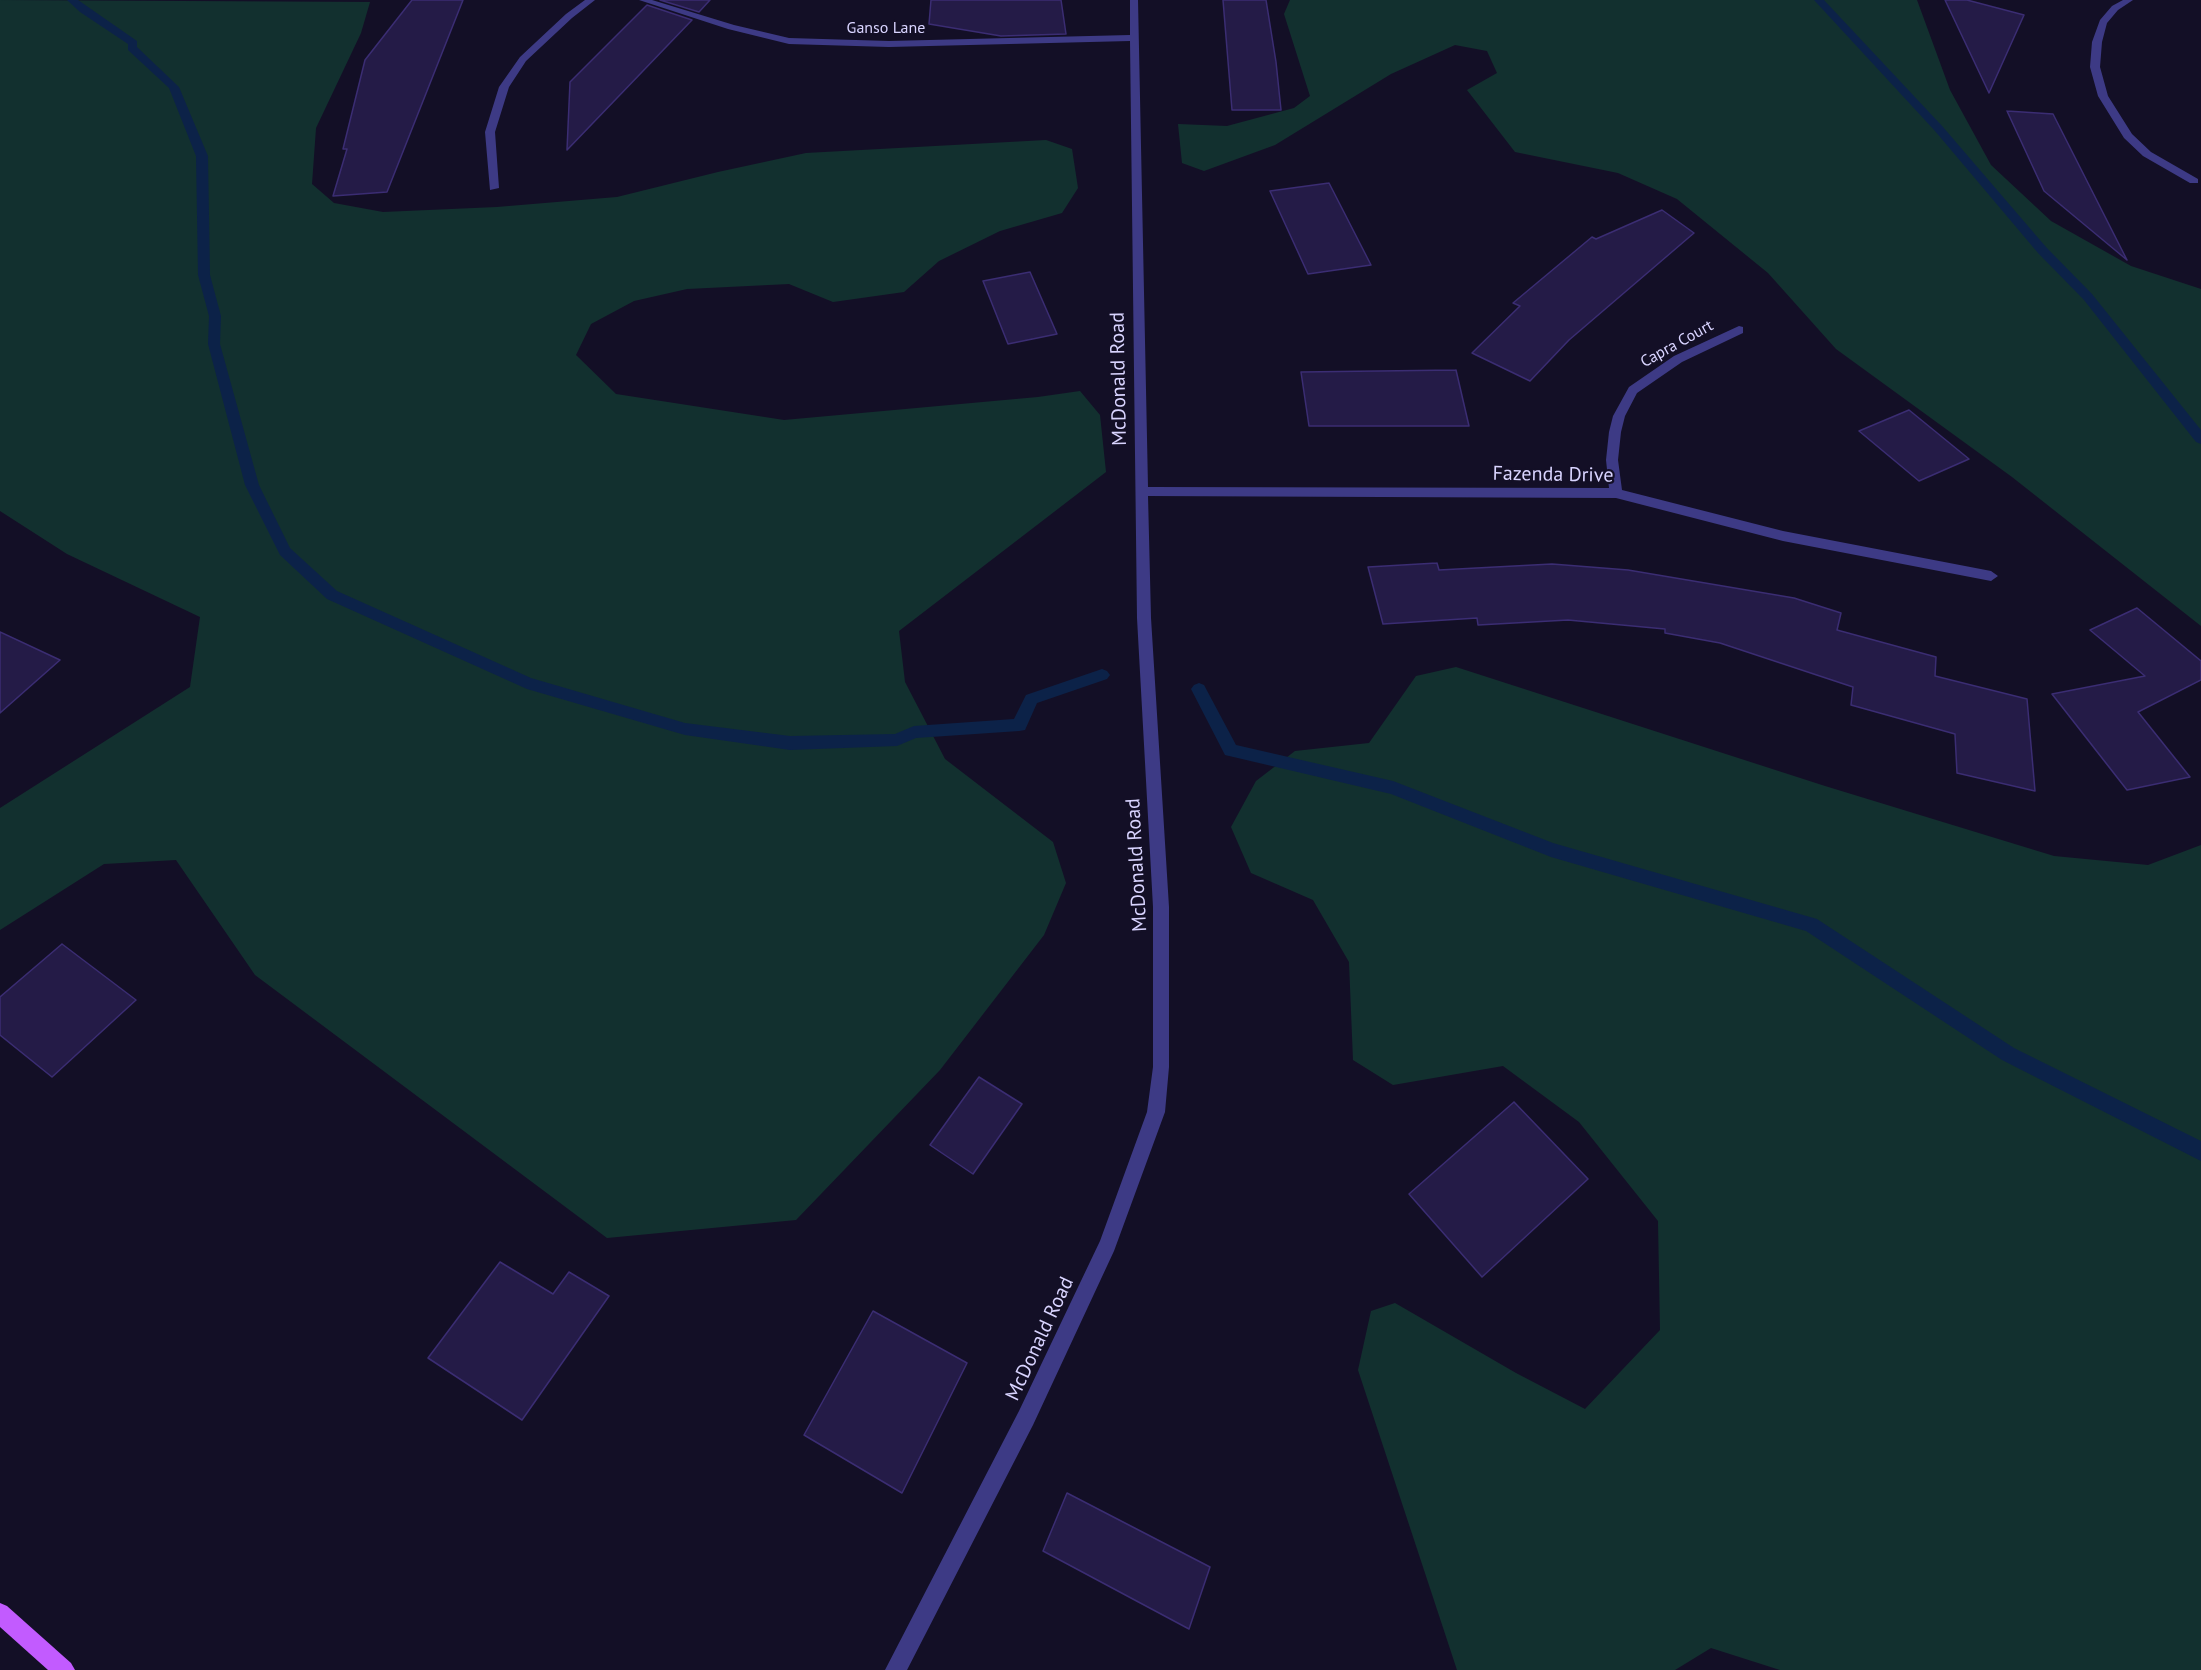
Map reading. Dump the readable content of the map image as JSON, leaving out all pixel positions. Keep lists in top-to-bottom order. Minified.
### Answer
{"streets":{"street":["Ganso Lane","Capra Court","McDonald Road","Fazenda Drive"]},"crossings":[["Ganso Lane","McDonald Road"],["Capra Court","Fazenda Drive"],["McDonald Road","Fazenda Drive"]]}
